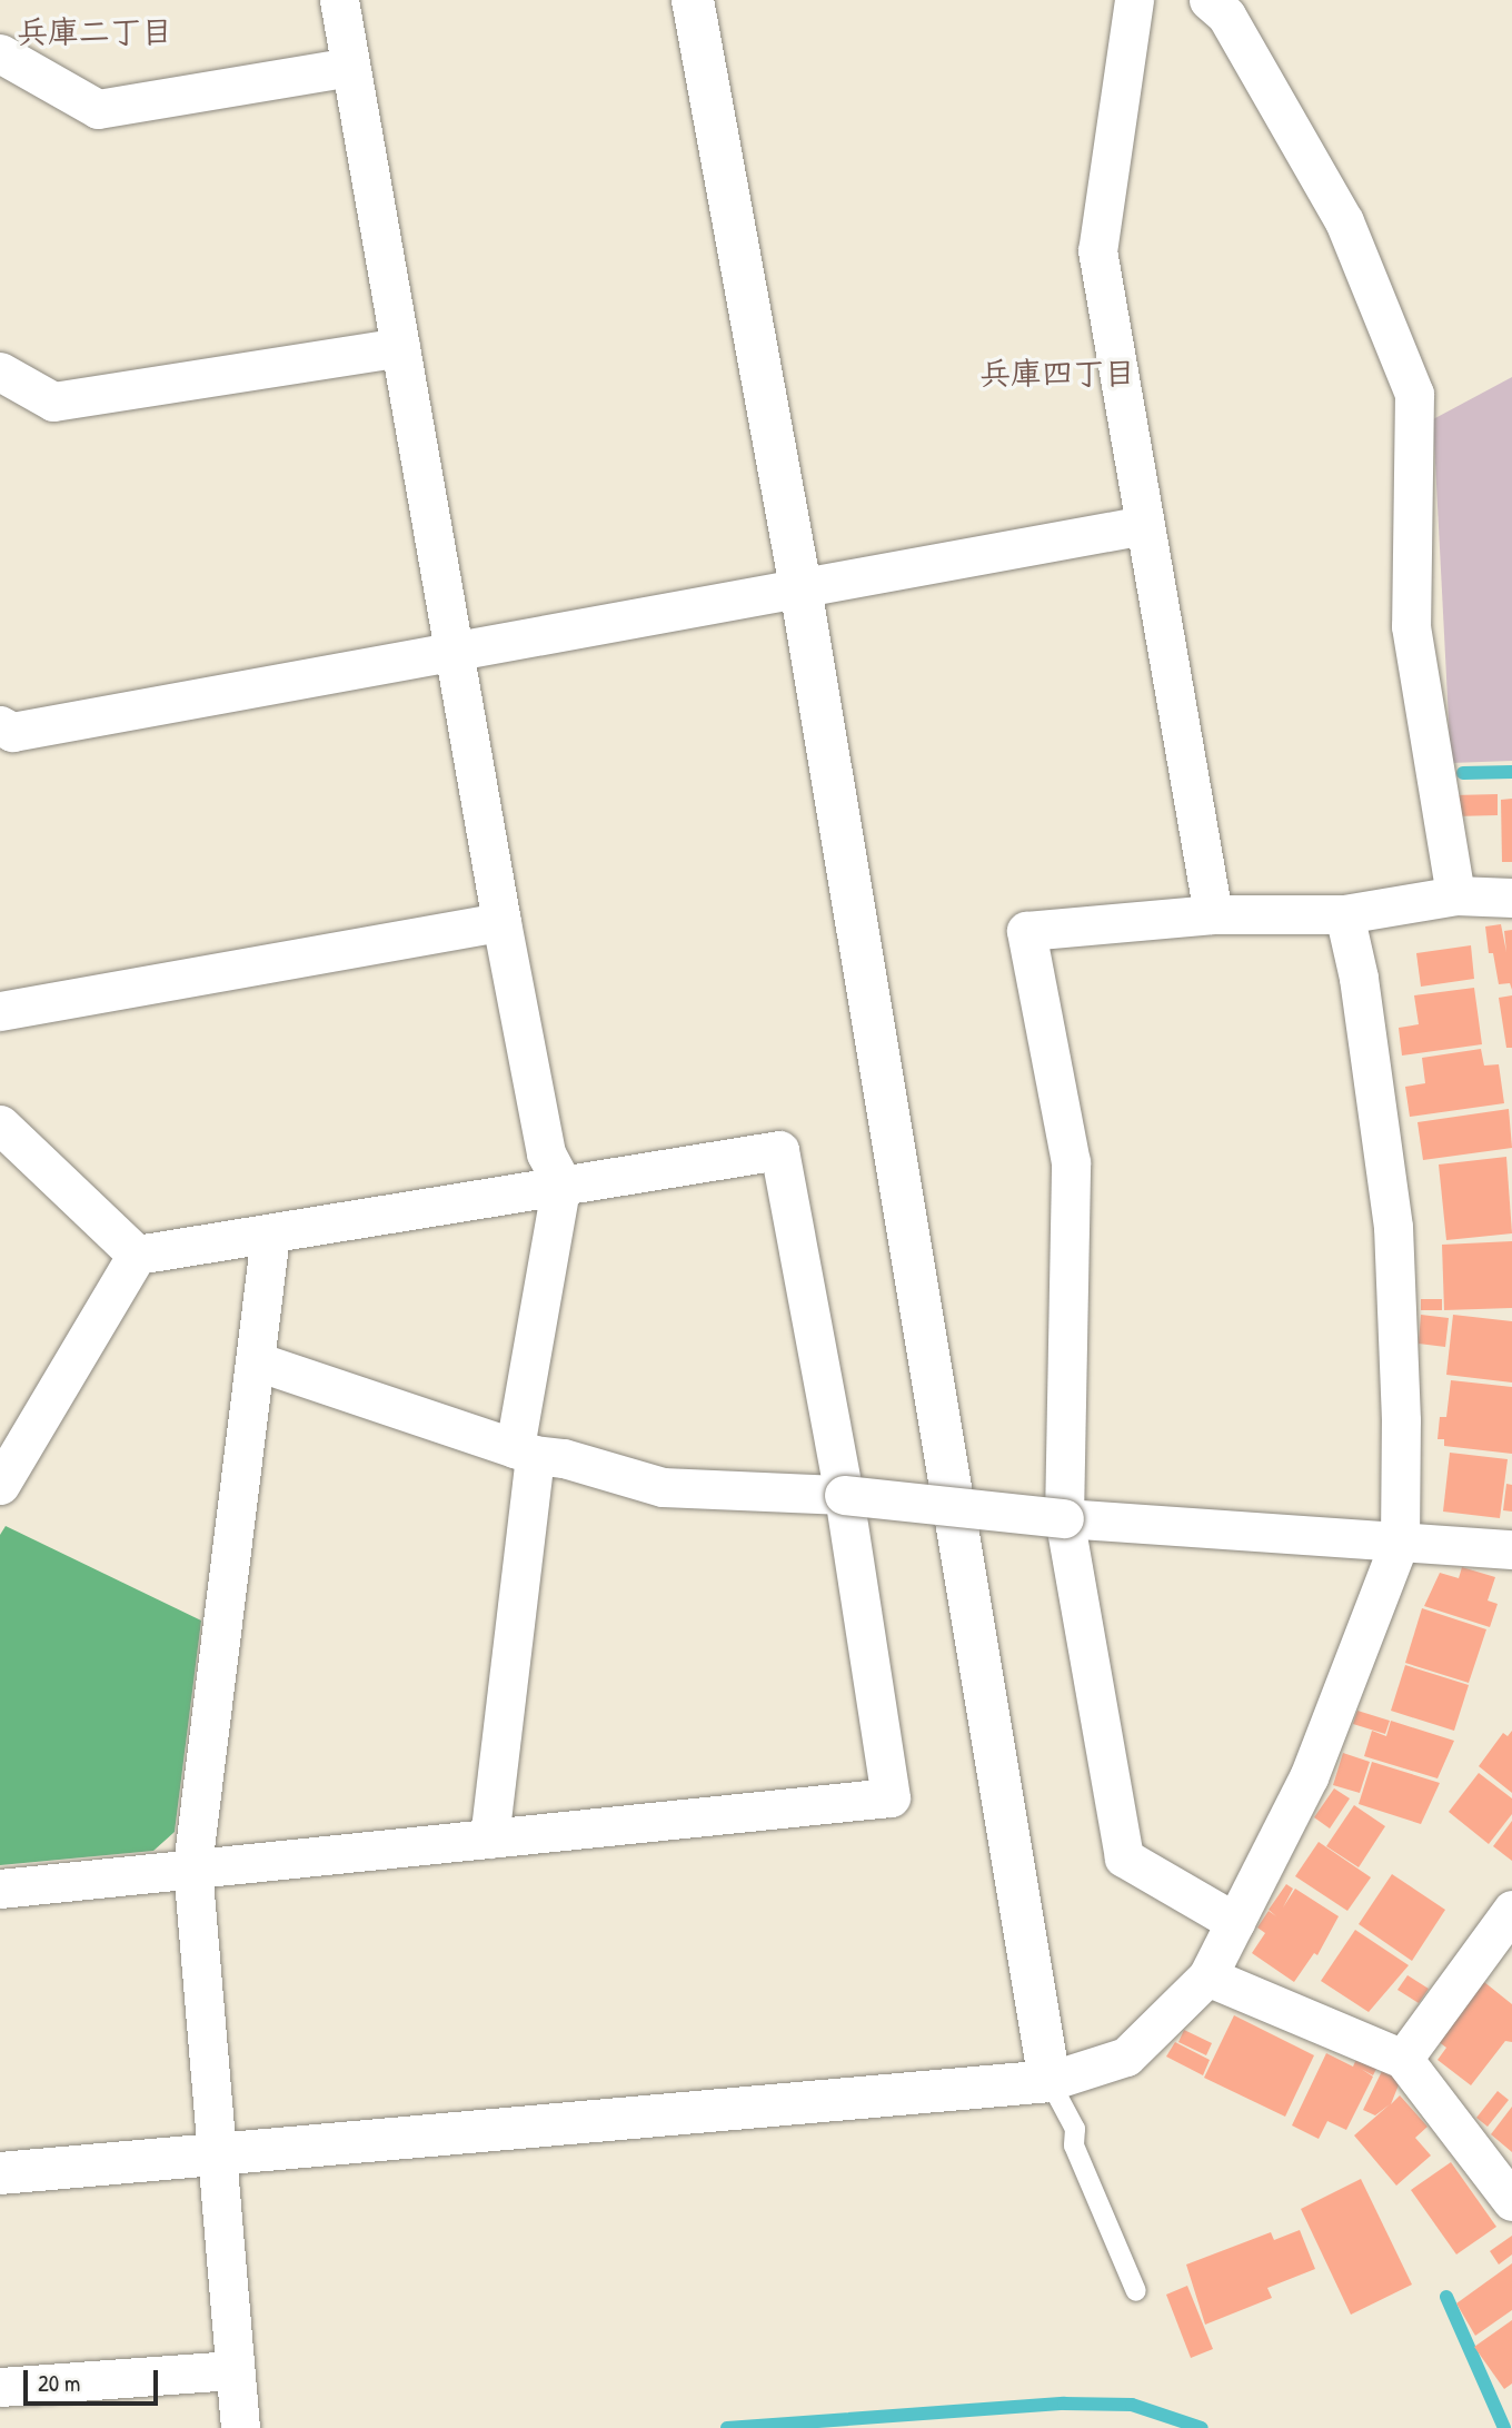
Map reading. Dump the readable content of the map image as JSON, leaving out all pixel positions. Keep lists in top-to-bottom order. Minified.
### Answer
{"districts":["兵庫二丁目","兵庫四丁目"],"scale_bar":"20 m"}
